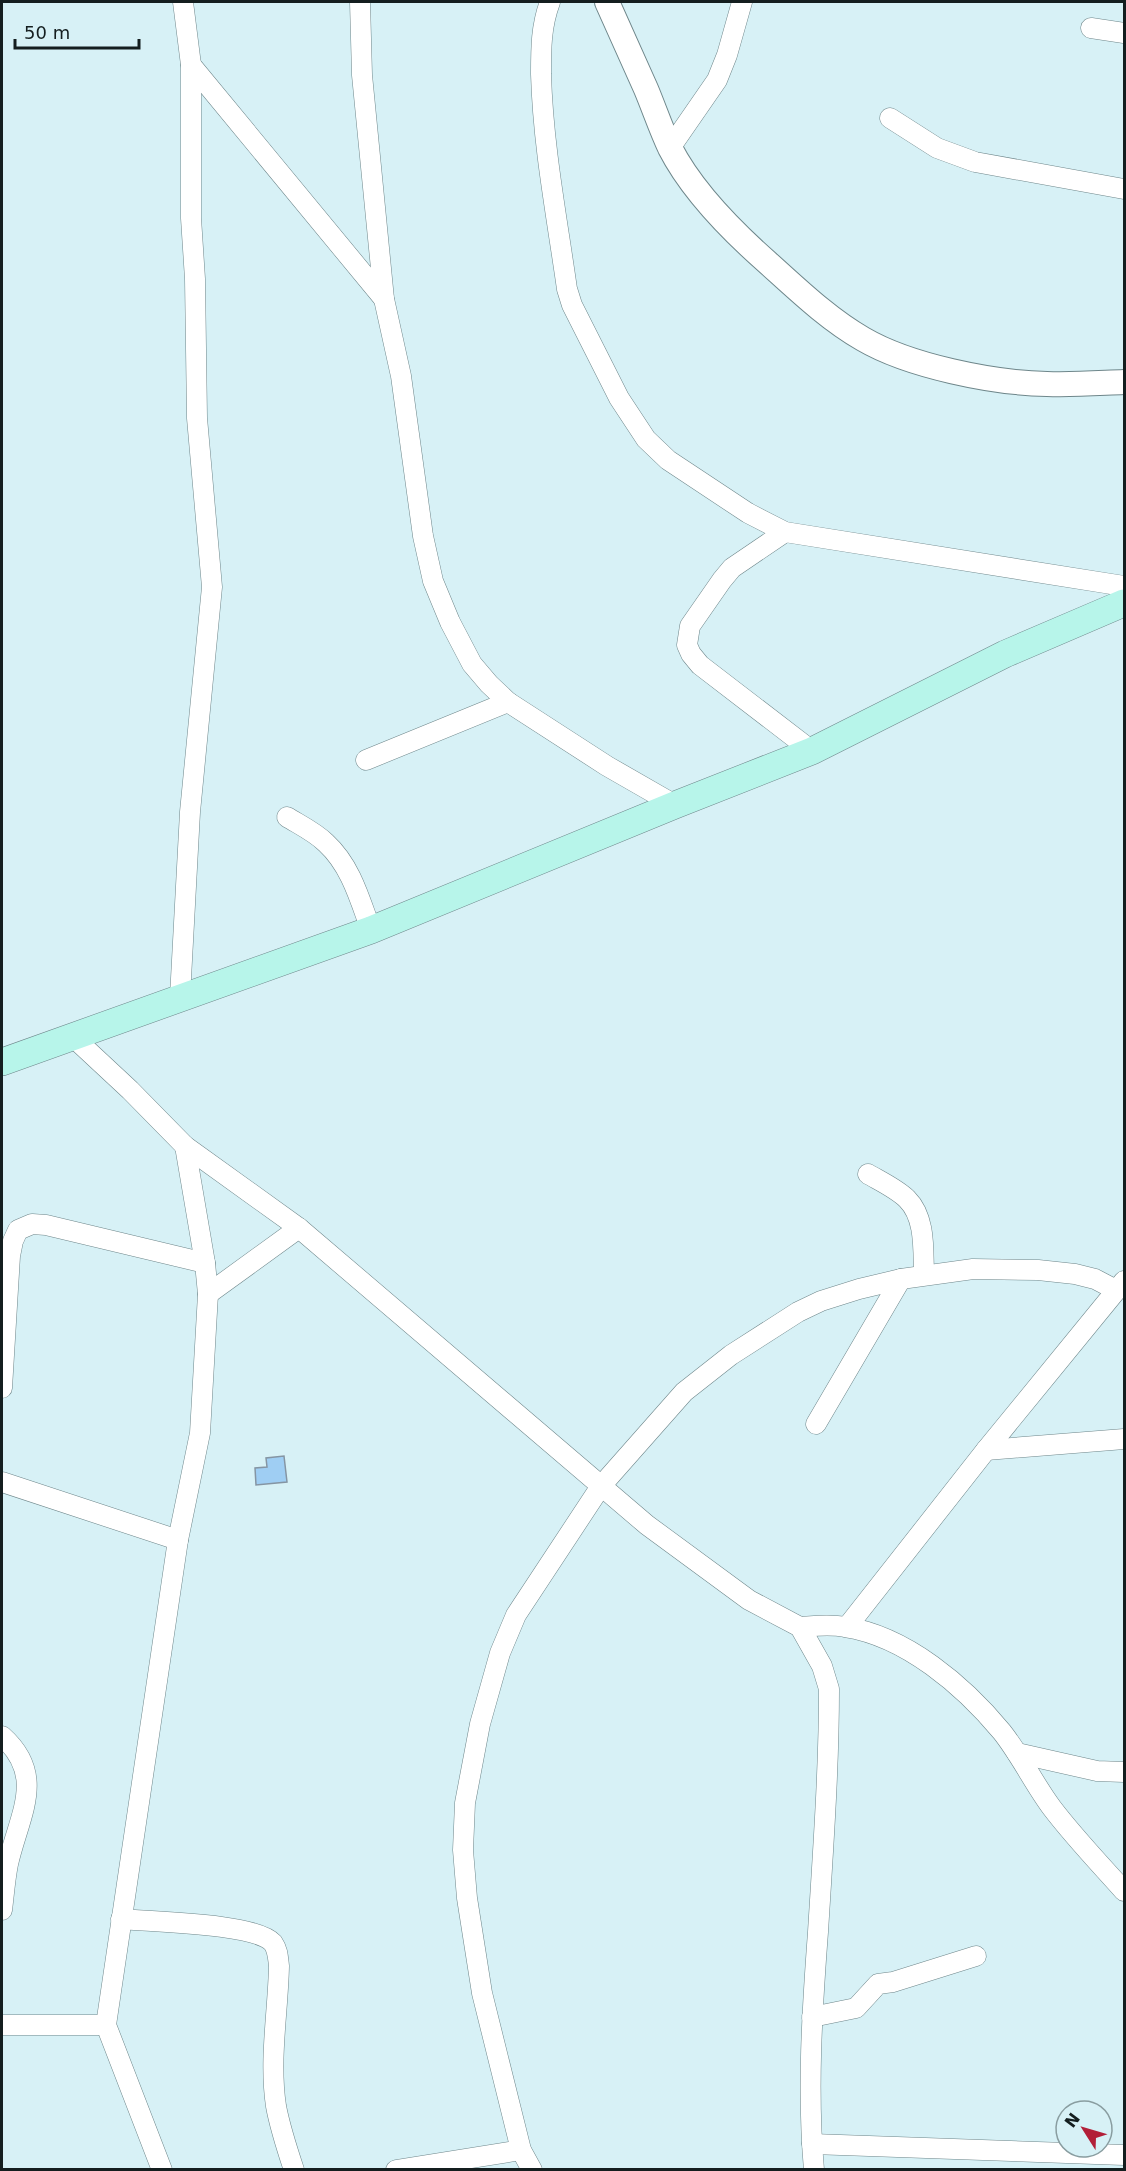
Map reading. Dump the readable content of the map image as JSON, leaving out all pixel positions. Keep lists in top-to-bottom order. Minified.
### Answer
{"scale_bar":"50 m","north":"top left"}
